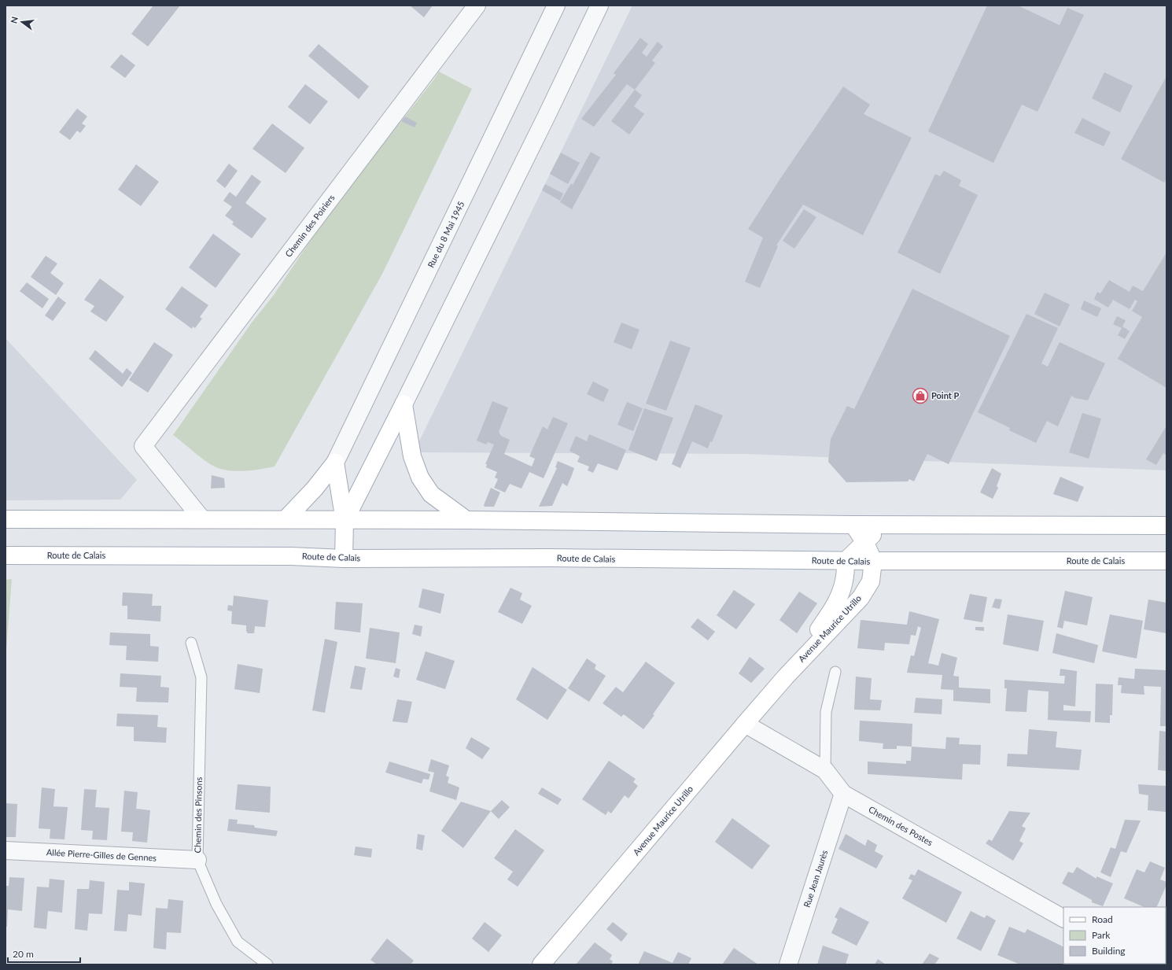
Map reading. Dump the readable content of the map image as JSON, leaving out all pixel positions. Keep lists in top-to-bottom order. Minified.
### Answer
{"streets":{"main road":["Route de Calais","Avenue Maurice Utrillo"],"street":["Chemin des Poiriers","Rue du 8 Mai 1945","Chemin des Postes","Allée Pierre-Gilles de Gennes","Rue Jean Jaurès"],"lane":["Chemin des Pinsons"]},"crossings":[["Route de Calais","Avenue Maurice Utrillo"],["Avenue Maurice Utrillo","Chemin des Postes"],["Chemin des Pinsons","Allée Pierre-Gilles de Gennes"],["Chemin des Postes","Rue Jean Jaurès"]],"places":{"shop":["Point P"]},"legend":["Road","Park","Building"],"scale_bar":"20 m","north":"left"}
